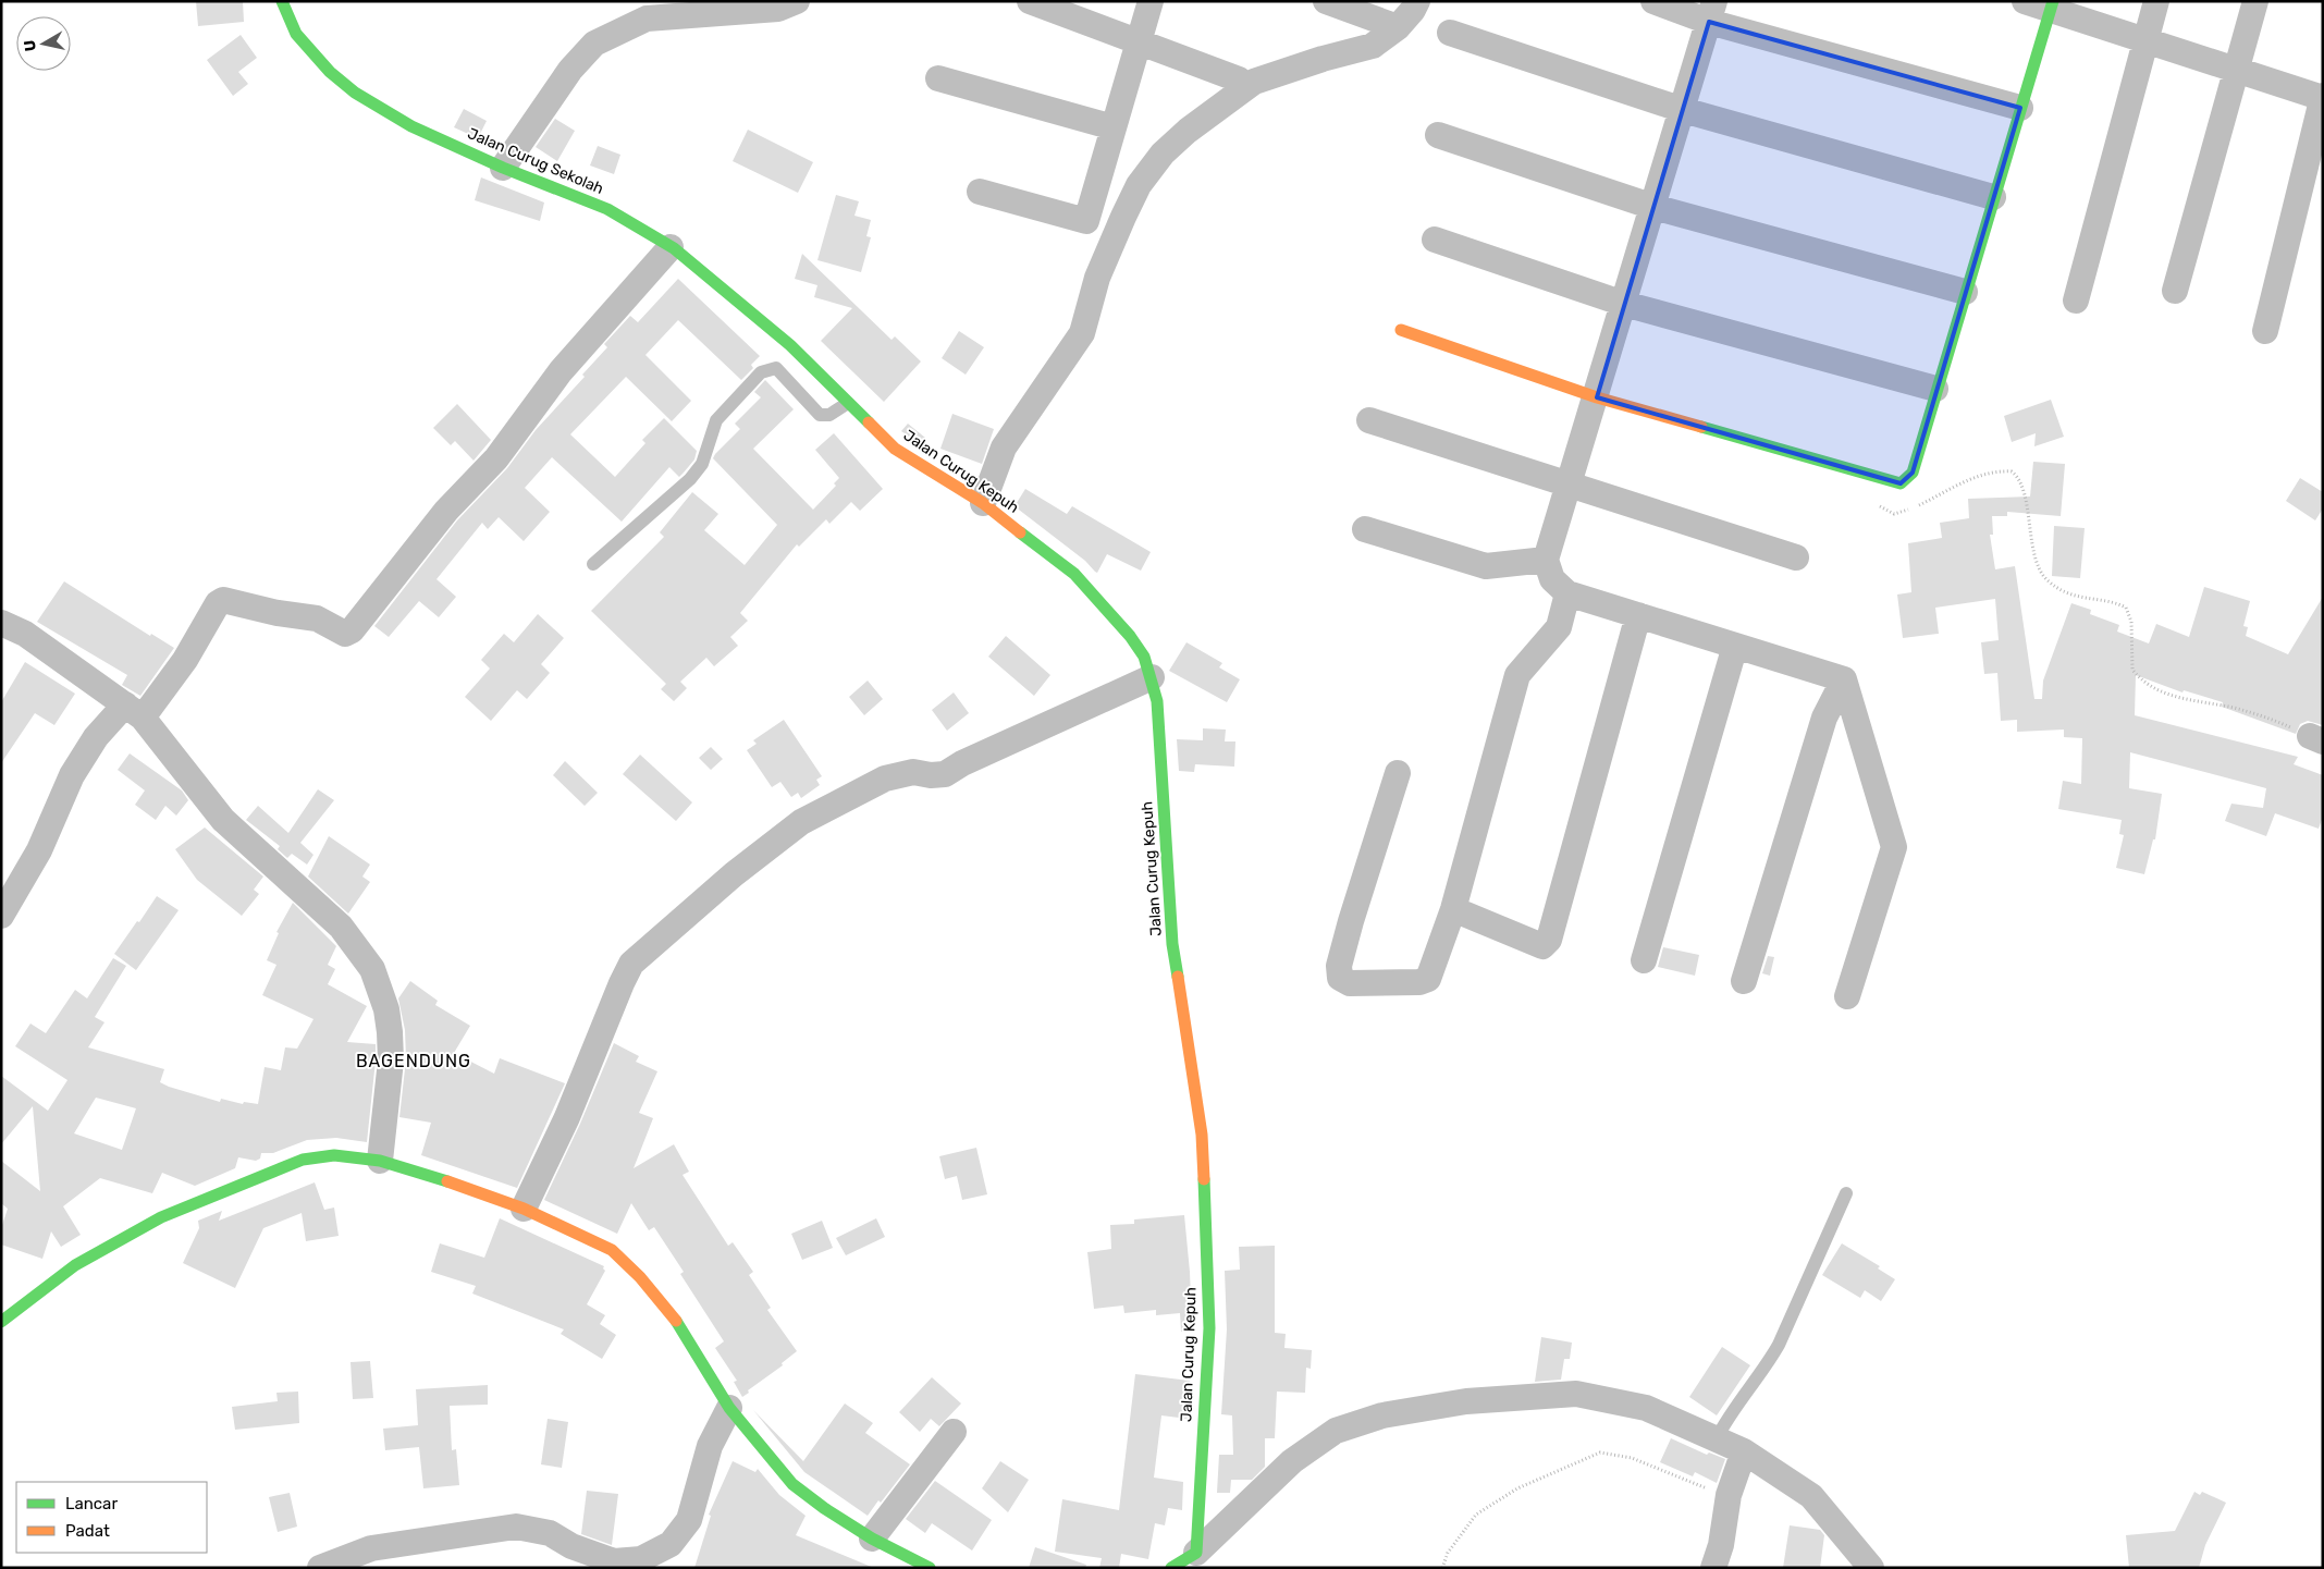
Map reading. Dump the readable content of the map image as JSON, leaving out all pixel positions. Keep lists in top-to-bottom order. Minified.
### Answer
{"streets":{"street":["Jalan Curug Sekolah","Jalan Curug Kepuh"]},"crossings":[["Jalan Curug Sekolah","Jalan Curug Kepuh"]],"districts":["BAGENDUNG"],"legend":["Lancar","Padat"],"north":"left"}
